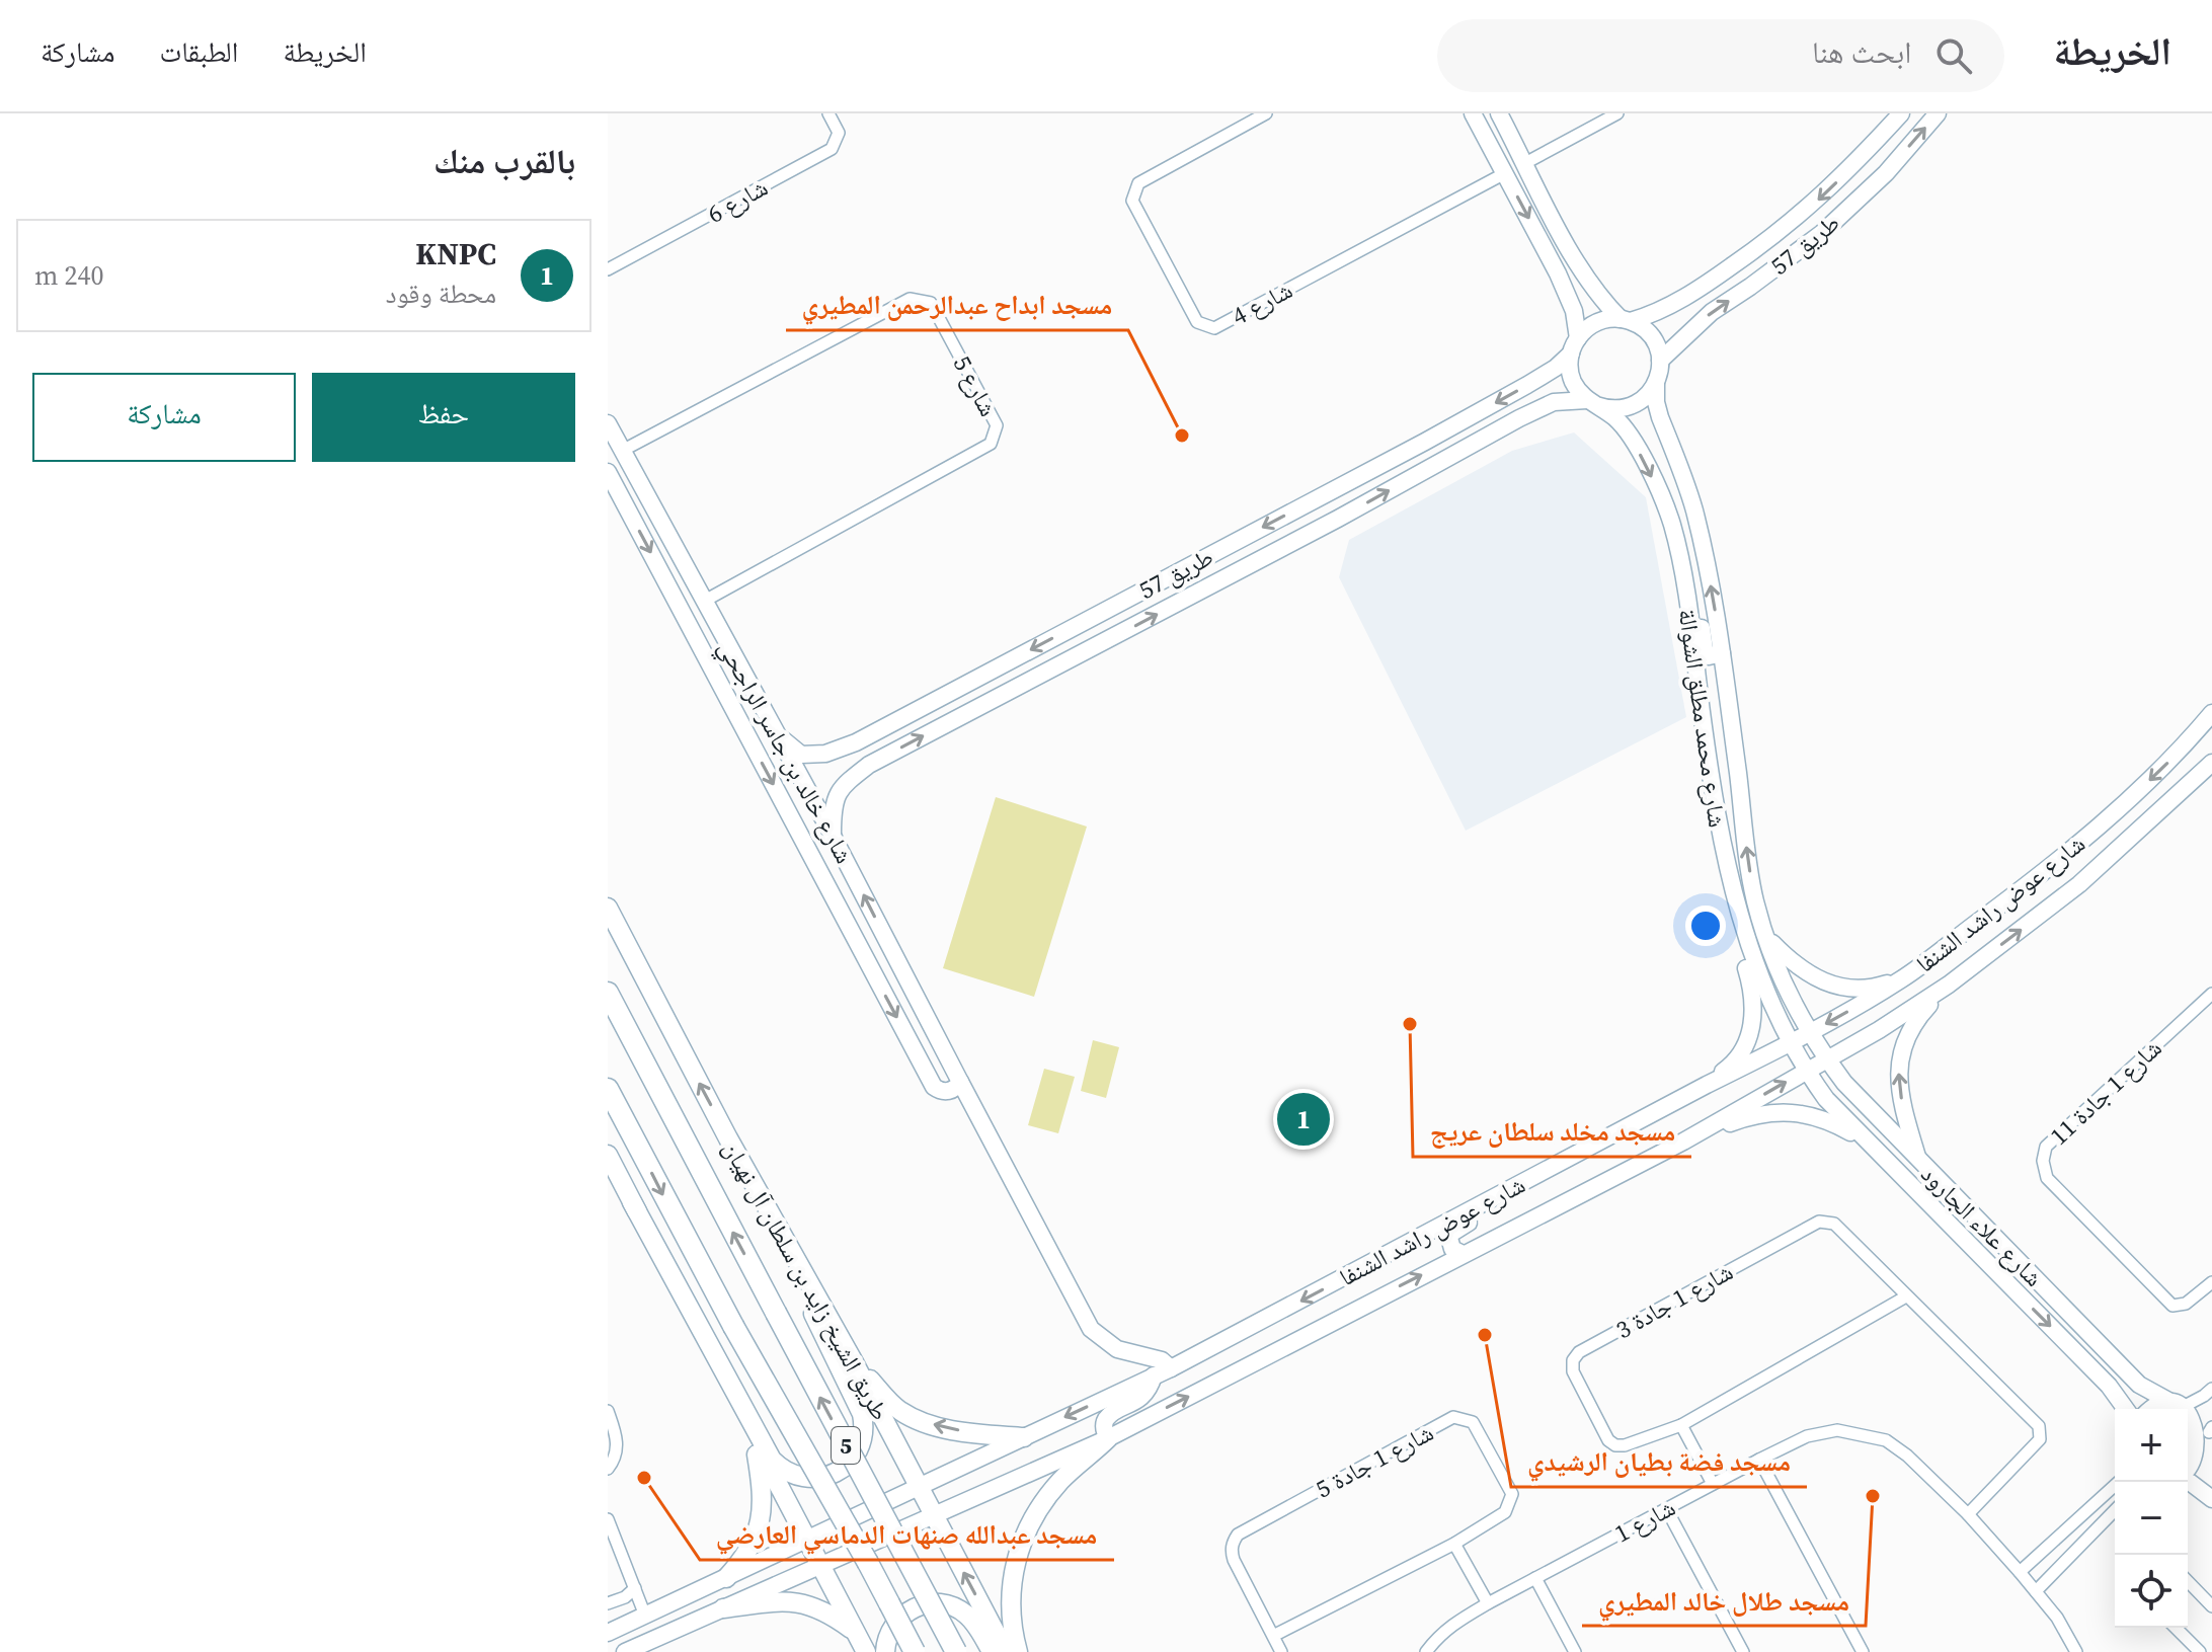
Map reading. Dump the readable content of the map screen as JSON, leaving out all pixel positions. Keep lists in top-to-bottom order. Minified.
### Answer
{"streets":{"highway":["طريق الشيخ زايد بن سلطان آل نهيان","5"],"street":["شارع 6","طريق 57","شارع 4","شارع 5","شارع محمد مطلق الشوالة","شارع خالد بن جاسر الراجحي","شارع عوض راشد الشنفا","شارع 1 جادة 11","شارع علاء الجارود","شارع 1 جادة 3","شارع 1 جادة 5","شارع 1"]},"crossings":[["طريق 57","شارع محمد مطلق الشوالة"],["طريق 57","شارع خالد بن جاسر الراجحي"],["شارع 5","شارع خالد بن جاسر الراجحي"],["شارع محمد مطلق الشوالة","شارع عوض راشد الشنفا"],["شارع محمد مطلق الشوالة","شارع علاء الجارود"],["شارع خالد بن جاسر الراجحي","شارع عوض راشد الشنفا"],["شارع عوض راشد الشنفا","شارع علاء الجارود"],["شارع عوض راشد الشنفا","طريق الشيخ زايد بن سلطان آل نهيان"],["شارع 1 جادة 3","شارع 1"]],"places":["مسجد ابداح عبدالرحمن المطيري","مسجد مخلد سلطان عريج","مسجد فضة بطيان الرشيدي","مسجد عبدالله صنهات الدماسي العارضي","مسجد طلال خالد المطيري"],"page":{"header":"الخريطة","search":"ابحث هنا","nav":["الخريطة","الطبقات","مشاركة"],"heading":"بالقرب منك","list":[{"mark":"1","name":"KNPC","note":"محطة وقود","value":"240 m"}],"buttons":["حفظ","مشاركة"],"pins":"1","map_buttons":["+","−"]}}
